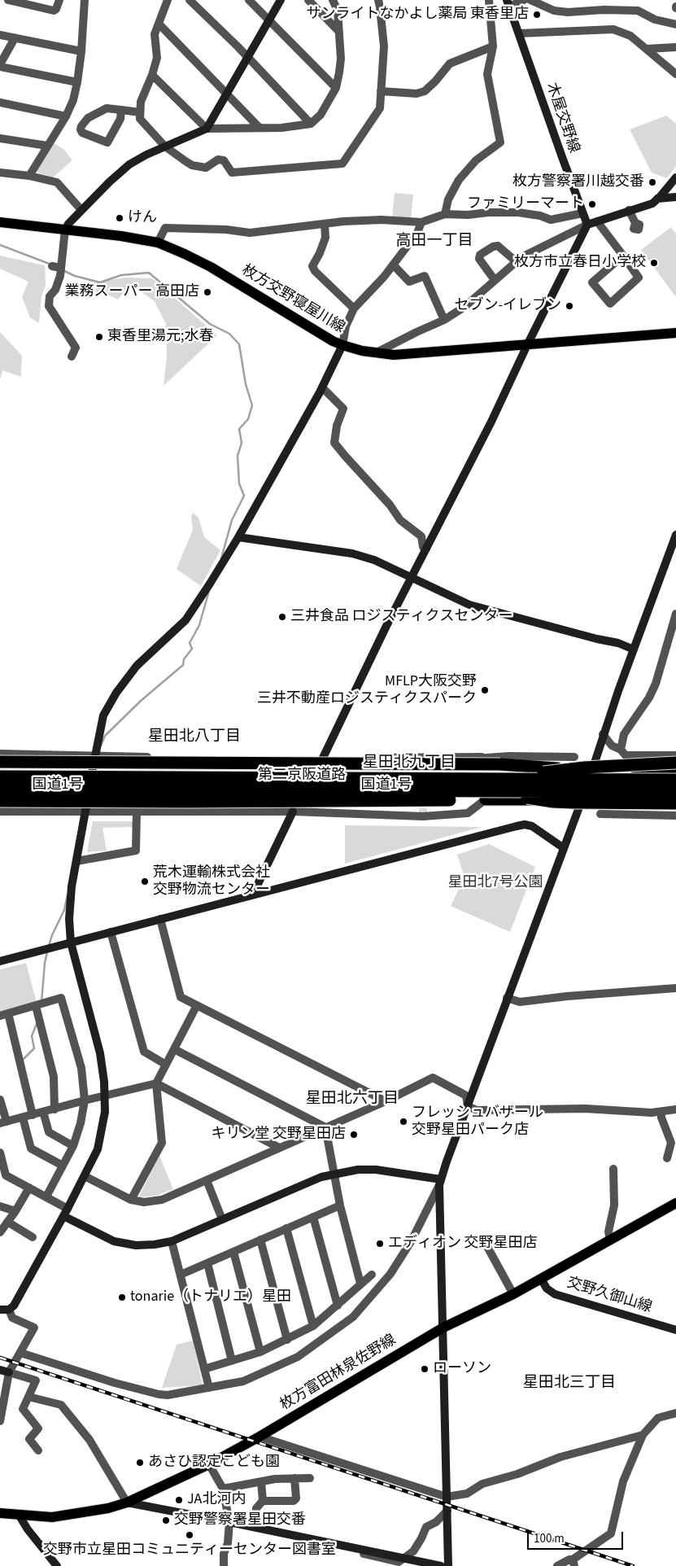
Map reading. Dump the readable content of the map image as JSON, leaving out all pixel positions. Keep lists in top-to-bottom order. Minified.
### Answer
{"streets":{"highway":["第二京阪道路","国道1号"],"main road":["枚方交野寝屋川線","枚方富田林泉佐野線"],"street":["木屋交野線","交野久御山線"]},"crossings":[["第二京阪道路","国道1号"],["交野久御山線","枚方富田林泉佐野線"]],"districts":["高田一丁目","星田北八丁目","星田北九丁目","星田北六丁目","星田北三丁目"],"parks":["星田北7号公園"],"places":["サンライトなかよし薬局 東香里店","枚方警察署川越交番","ファミリーマート","けん","枚方市立春日小学校","業務スーパー 高田店","セブン-イレブン","東香里湯元;水春","三井食品 ロジスティクスセンター","MFLP大阪交野 三井不動産ロジスティクスパーク","荒木運輸株式会社 交野物流センター","フレッシュバザール 交野星田パーク店","キリン堂 交野星田店","エディオン 交野星田店","tonarie（トナリエ）星田","ローソン","あさひ認定こども園","JA北河内","交野警察署星田交番","交野市立星田コミュニティーセンター図書室"],"scale_bar":"100 m"}
